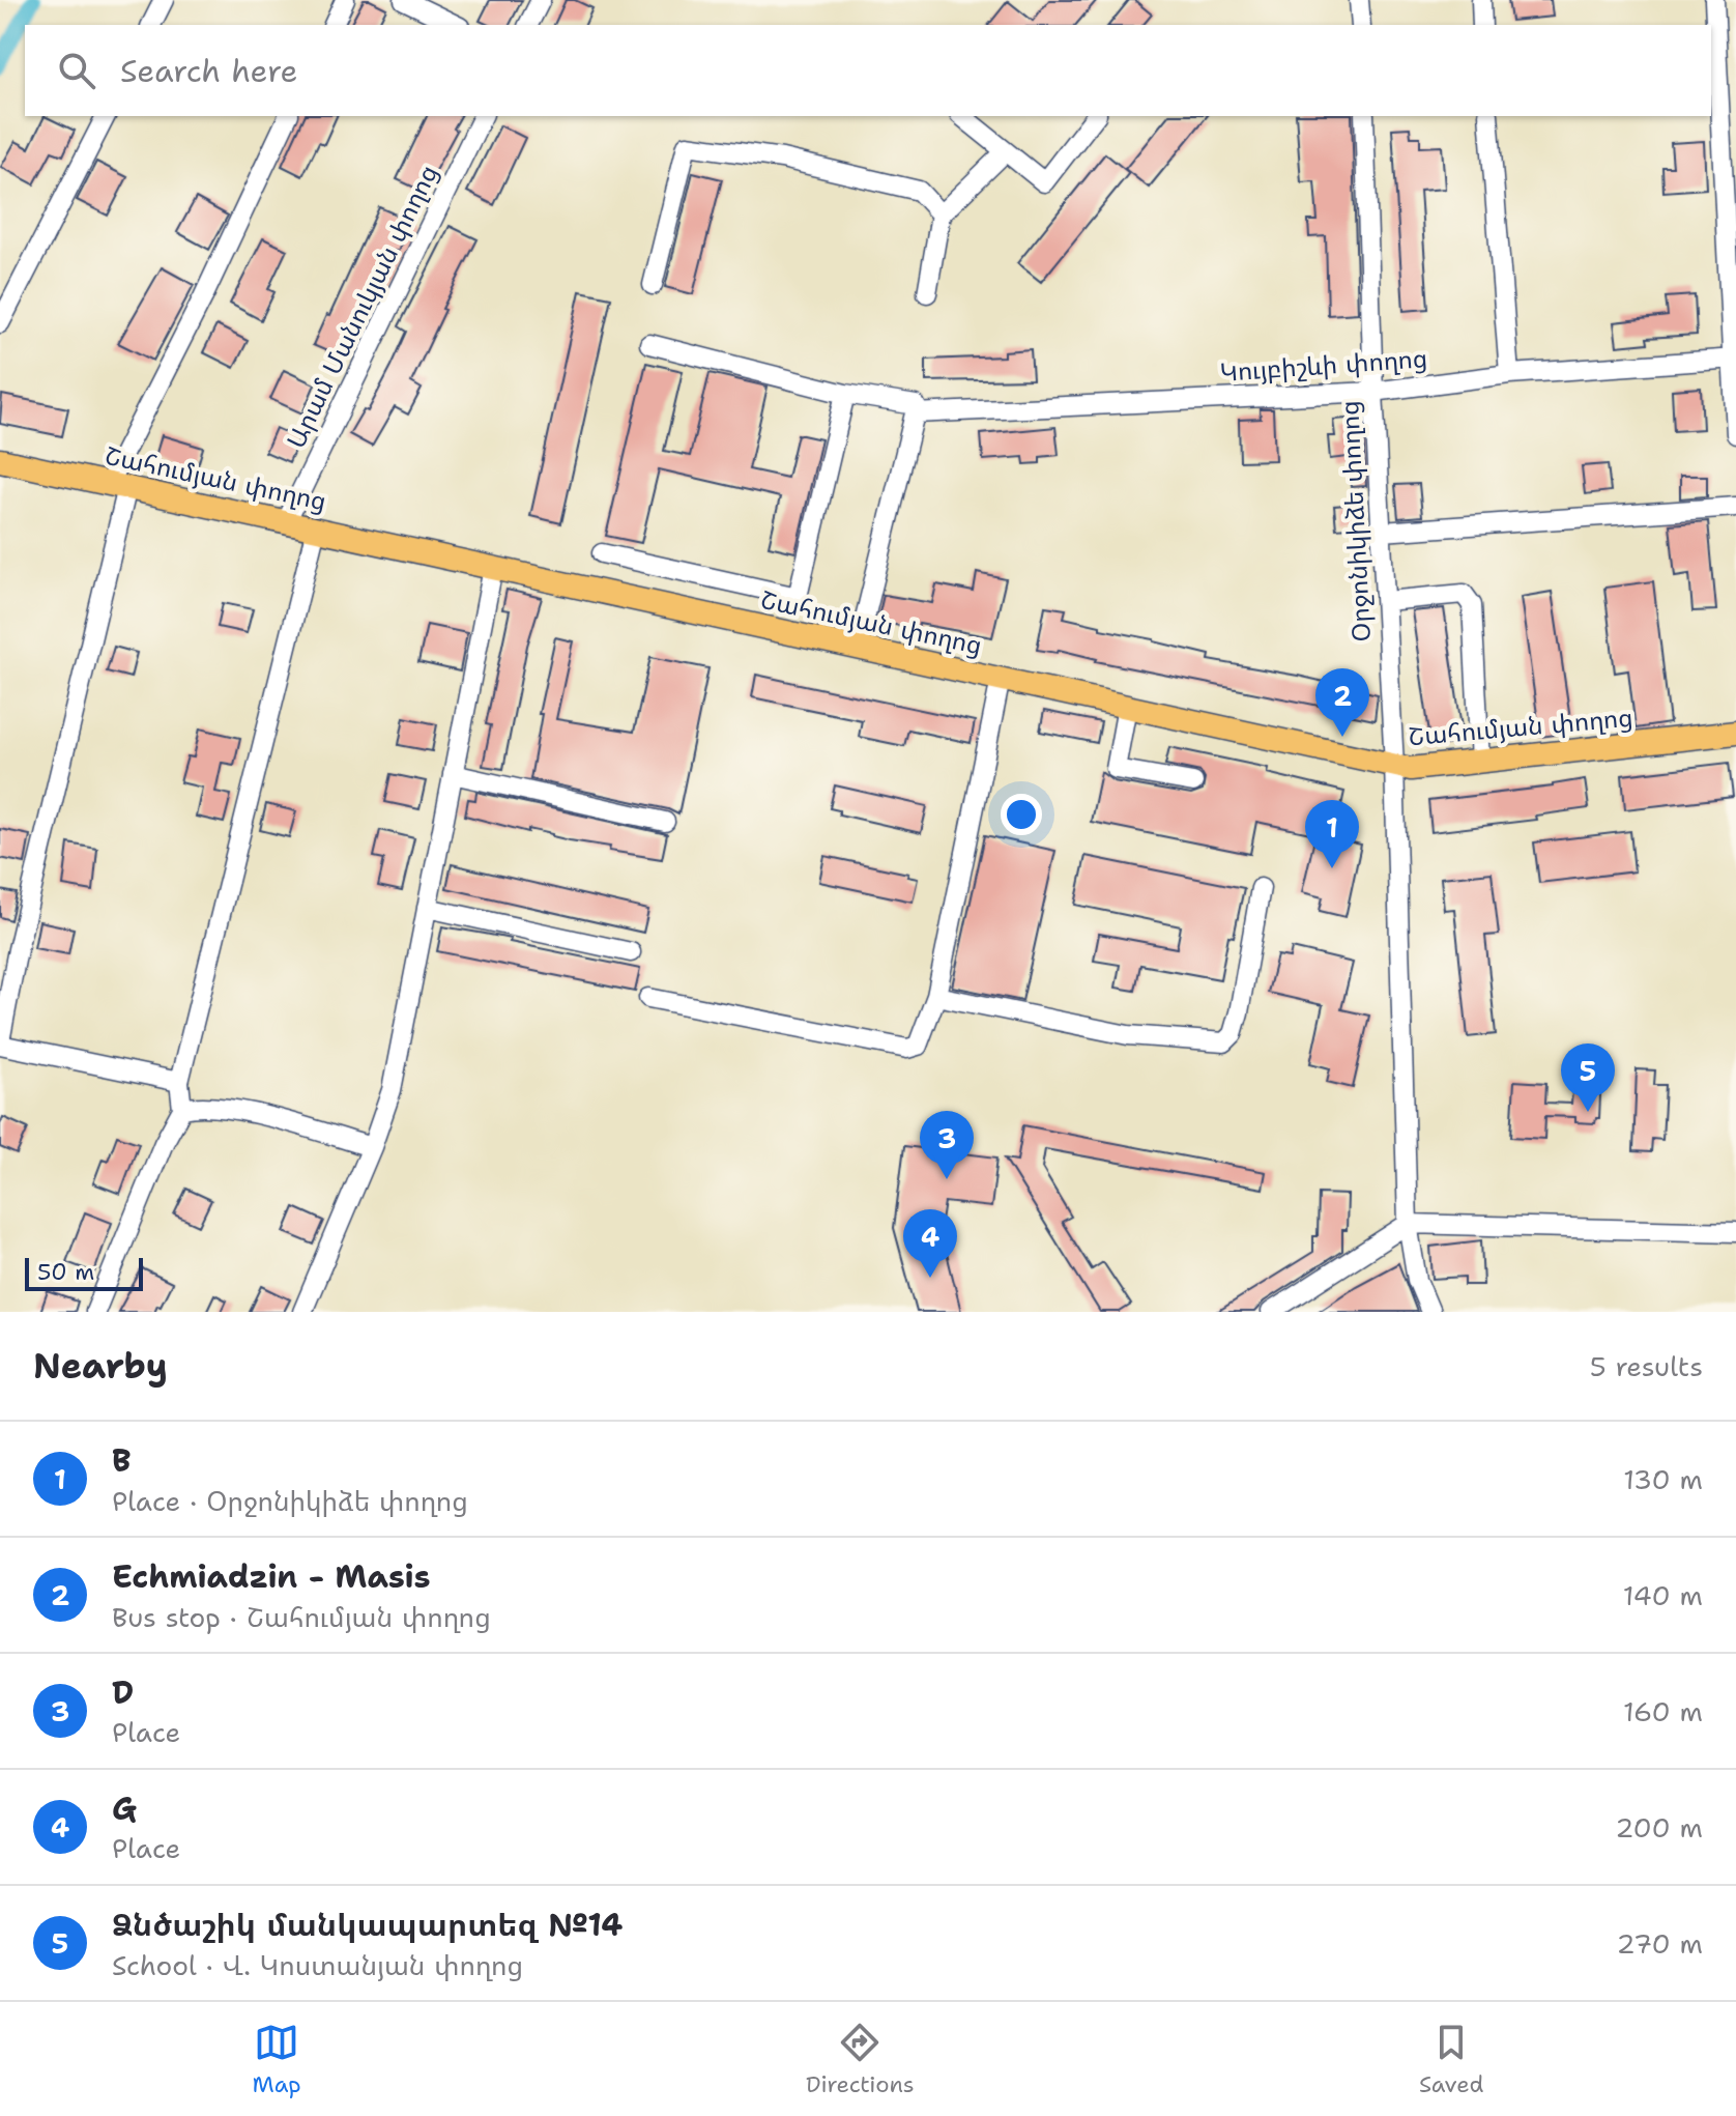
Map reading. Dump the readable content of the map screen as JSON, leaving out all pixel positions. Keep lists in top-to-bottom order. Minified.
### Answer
{"streets":{"main road":["Շահումյան փողոց"],"street":["Արամ Մանուկյան փողոց","Կույբիշևի փողոց","Օրջոնիկիձե փողոց"]},"crossings":[["Արամ Մանուկյան փողոց","Շահումյան փողոց"],["Կույբիշևի փողոց","Օրջոնիկիձե փողոց"],["Շահումյան փողոց","Օրջոնիկիձե փողոց"]],"scale_bar":"50 m","page":{"search":"Search here","pins":["2","1","5","3","4"],"scale":"50 m","heading":["Nearby","5 results"],"list":[{"mark":"1","name":"B","note":"Place · Օրջոնիկիձե փողոց","value":"130 m"},{"mark":"2","name":"Echmiadzin - Masis","note":"Bus stop · Շահումյան փողոց","value":"140 m"},{"mark":"3","name":"D","note":"Place","value":"160 m"},{"mark":"4","name":"G","note":"Place","value":"200 m"},{"mark":"5","name":"Ձնծաշիկ մանկապարտեզ №14","note":"School · Վ. Կոստանյան փողոց","value":"270 m"}],"nav":["Map","Directions","Saved"]}}
